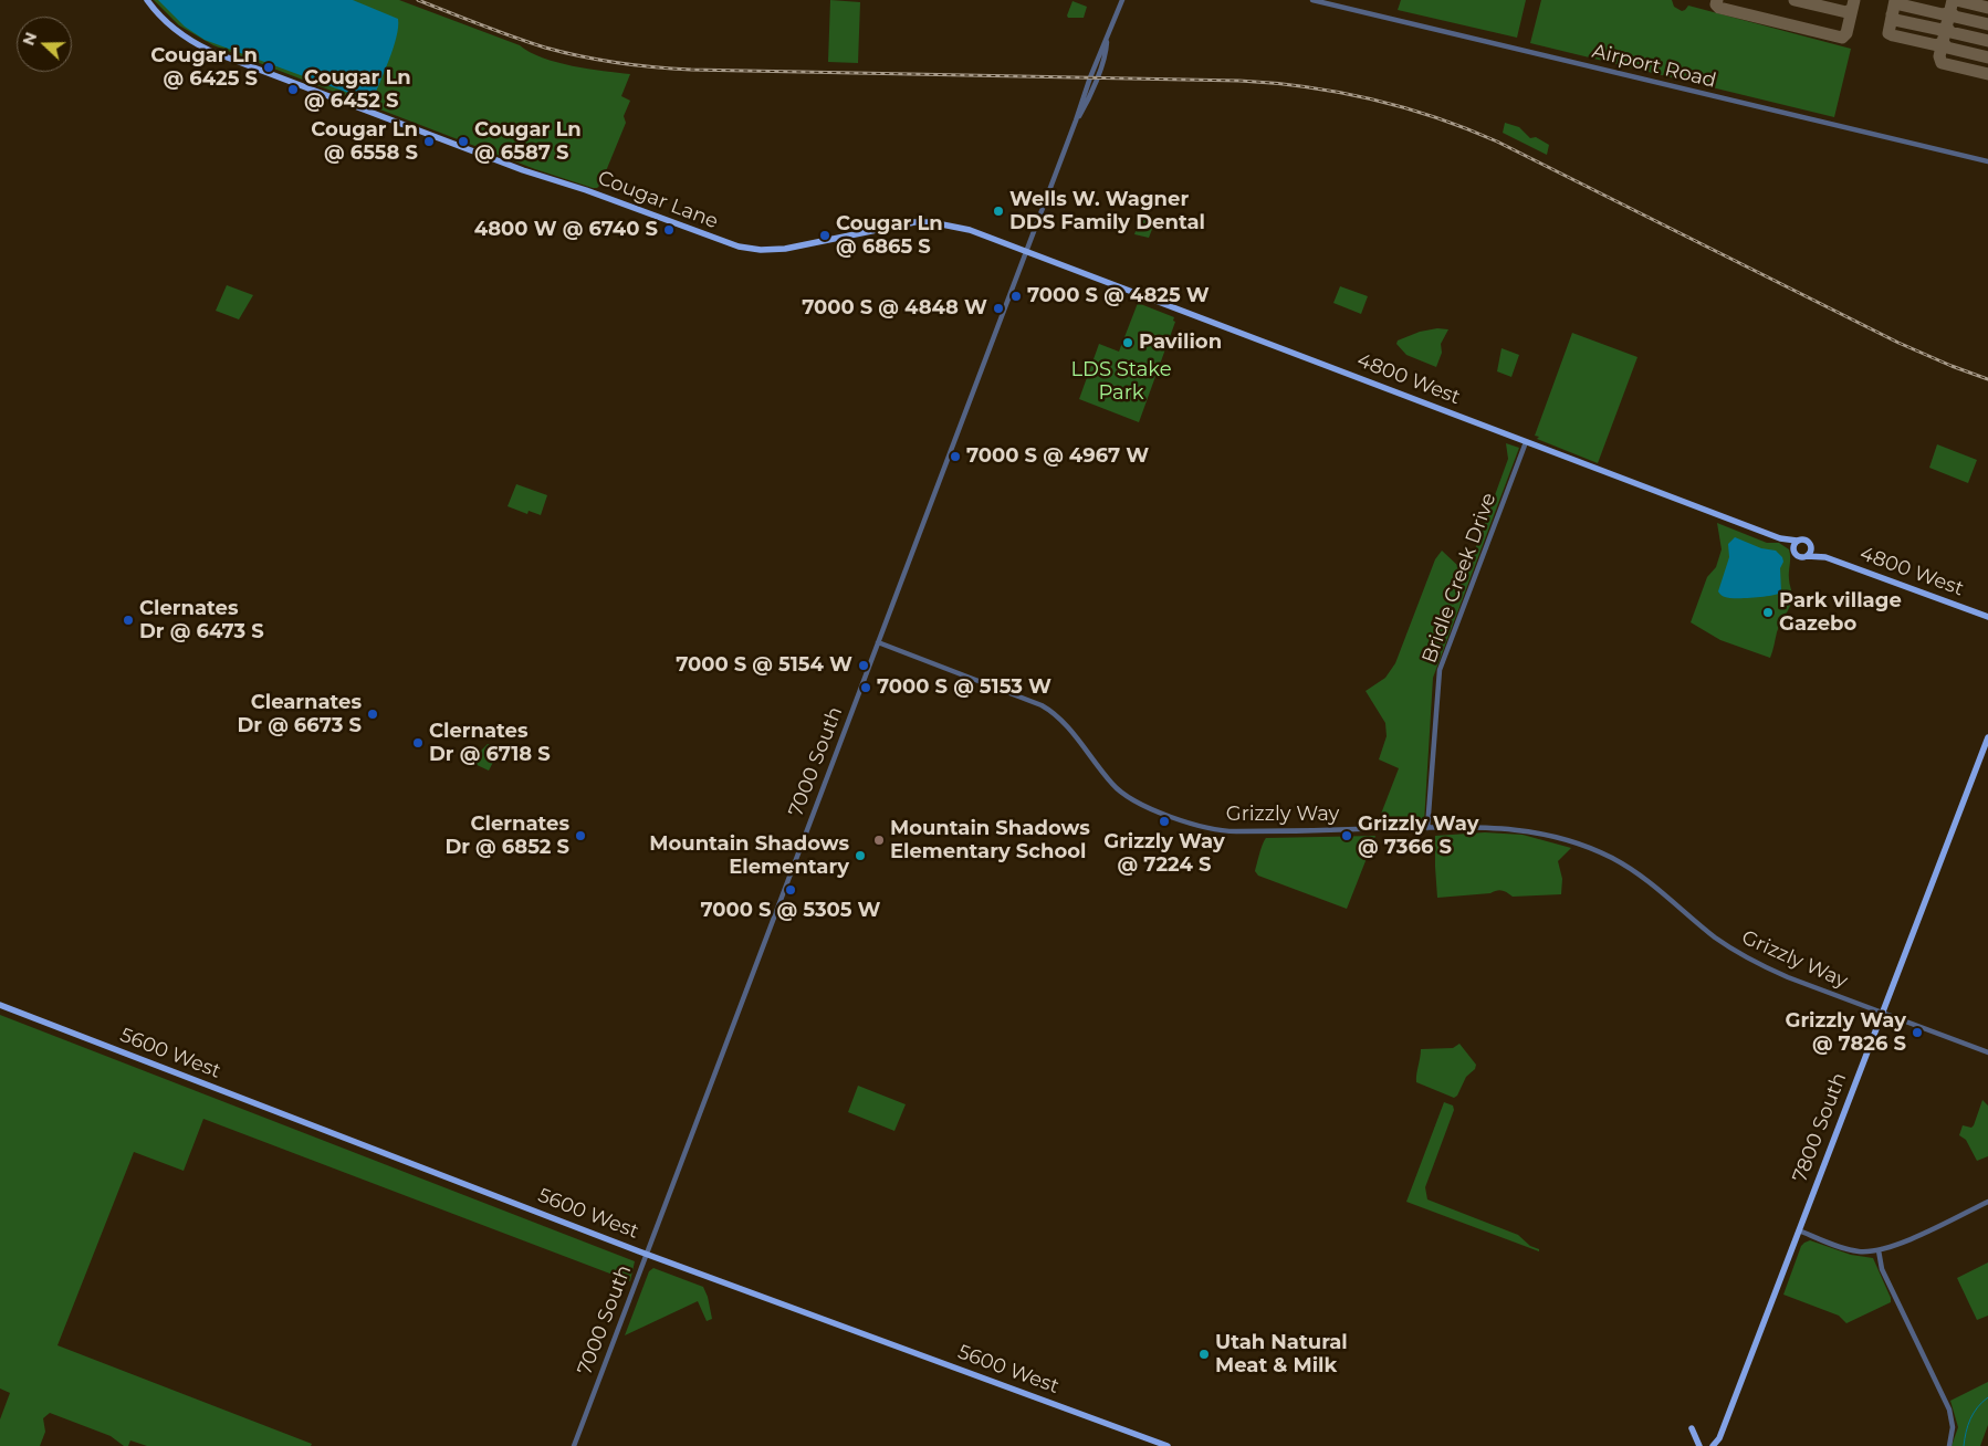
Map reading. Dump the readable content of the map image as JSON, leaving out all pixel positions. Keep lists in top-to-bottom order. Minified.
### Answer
{"streets":{"main road":["Cougar Lane","4800 West","5600 West","7800 South"],"street":["Airport Road","Bridle Creek Drive","7000 South","Grizzly Way"]},"crossings":[["Cougar Lane","4800 West"],["Cougar Lane","7000 South"],["4800 West","Bridle Creek Drive"],["4800 West","7000 South"],["Bridle Creek Drive","Grizzly Way"],["7000 South","Grizzly Way"],["7000 South","5600 West"],["Grizzly Way","7800 South"]],"parks":["LDS Stake Park"],"places":["Cougar Ln @ 6425 S","Cougar Ln @ 6452 S","Cougar Ln @ 6558 S","Cougar Ln @ 6587 S","Wells W. Wagner DDS Family Dental","4800 W @ 6740 S","Cougar Ln @ 6865 S","7000 S @ 4825 W","7000 S @ 4848 W","Pavilion","7000 S @ 4967 W","Park village Gazebo","Clernates Dr @ 6473 S","7000 S @ 5154 W","7000 S @ 5153 W","Clearnates Dr @ 6673 S","Clernates Dr @ 6718 S","Grizzly Way @ 7224 S","Clernates Dr @ 6852 S","Grizzly Way @ 7366 S","Mountain Shadows Elementary School","Mountain Shadows Elementary","7000 S @ 5305 W","Grizzly Way @ 7826 S","Utah Natural Meat & Milk"],"north":"left"}
